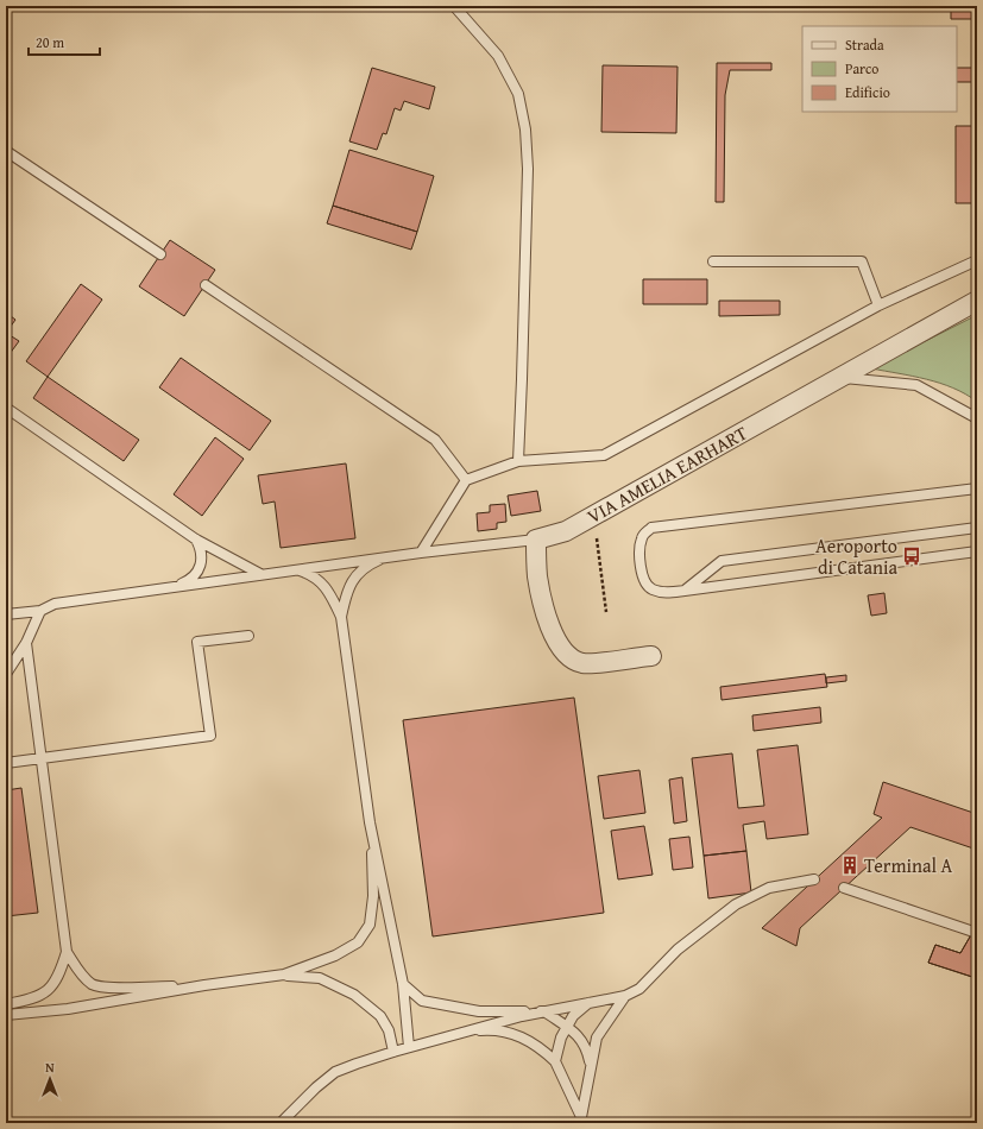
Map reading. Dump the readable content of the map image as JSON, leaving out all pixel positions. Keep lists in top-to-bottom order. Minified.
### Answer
{"streets":{"street":["VIA AMELIA EARHART"]},"places":{"bus stop":["Aeroporto di Catania"],"building":["Terminal A"]},"legend":["Strada","Parco","Edificio"],"scale_bar":"20 m","north":"top"}
